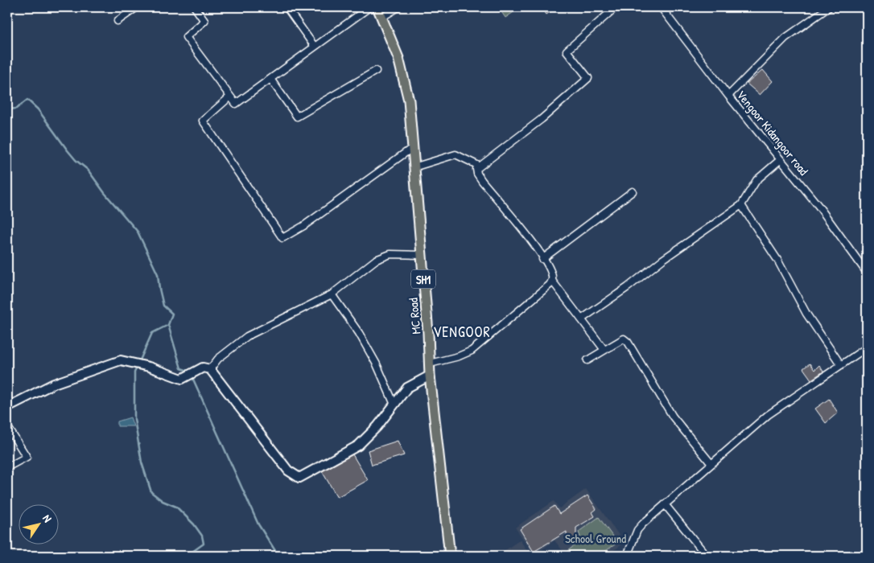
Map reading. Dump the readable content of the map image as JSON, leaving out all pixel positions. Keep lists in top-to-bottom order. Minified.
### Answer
{"streets":{"main road":["SH1","MC Road"],"street":["Vengoor Kidangoor road"]},"districts":["VENGOOR"],"parks":["School Ground"],"north":"top right"}
